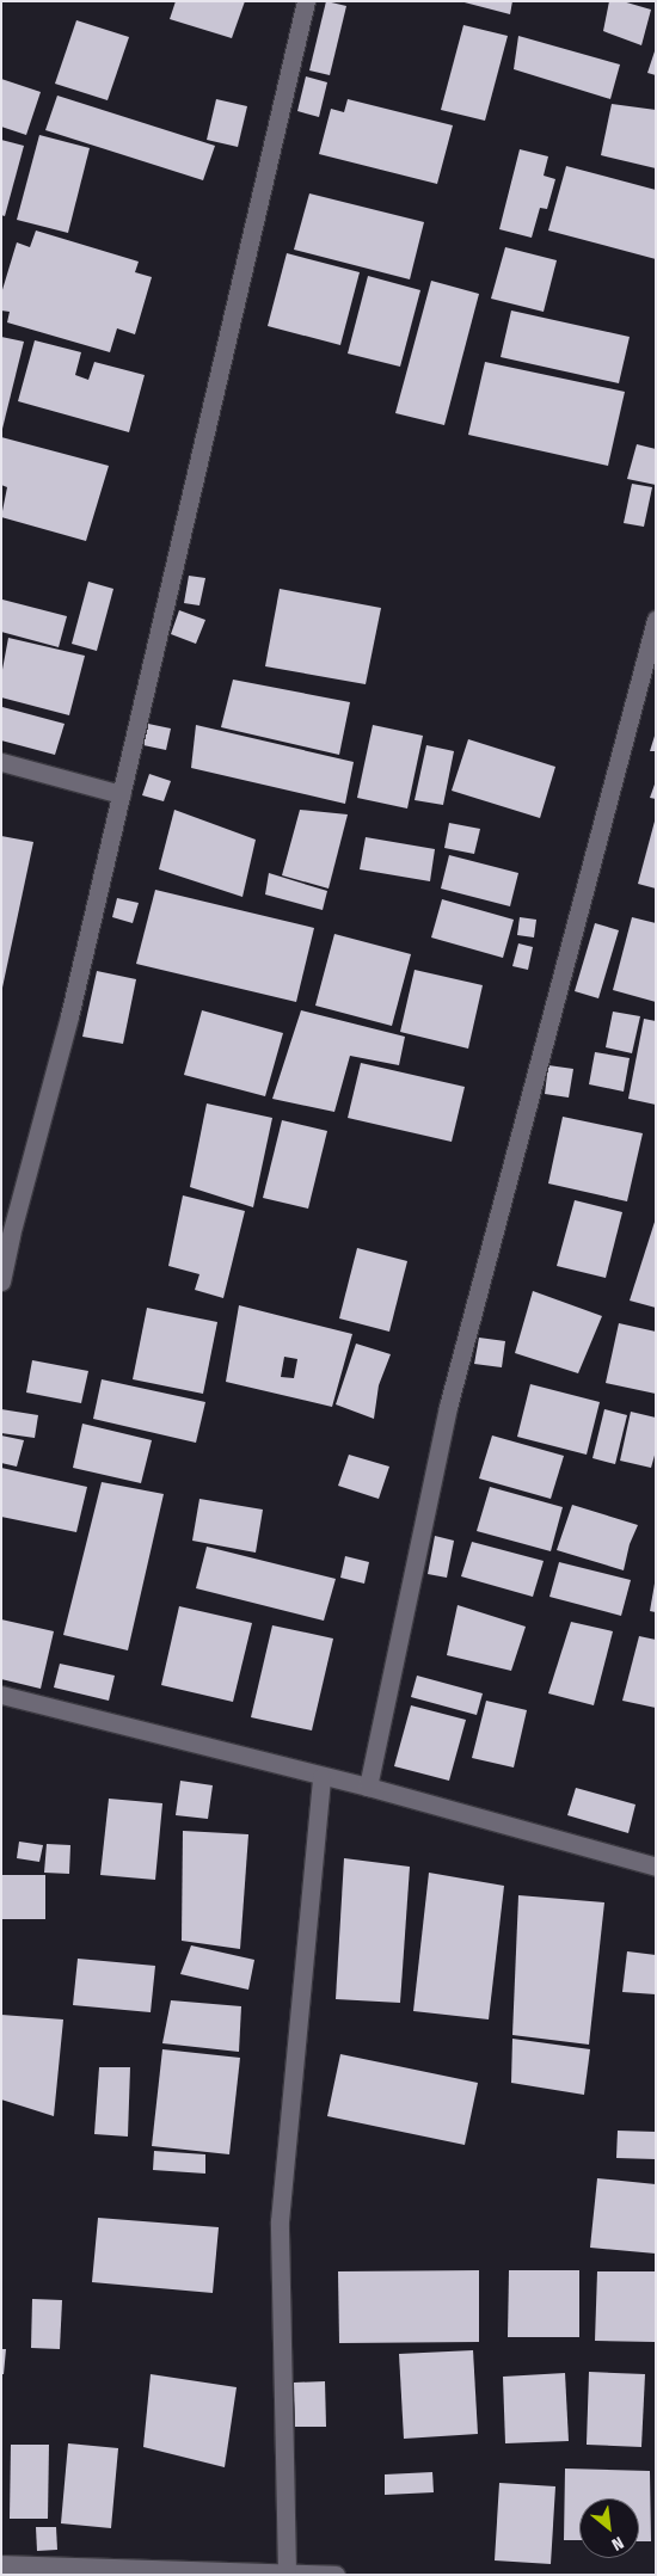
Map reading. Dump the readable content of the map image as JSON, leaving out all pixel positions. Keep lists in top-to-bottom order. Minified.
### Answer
{"north":"bottom right"}
